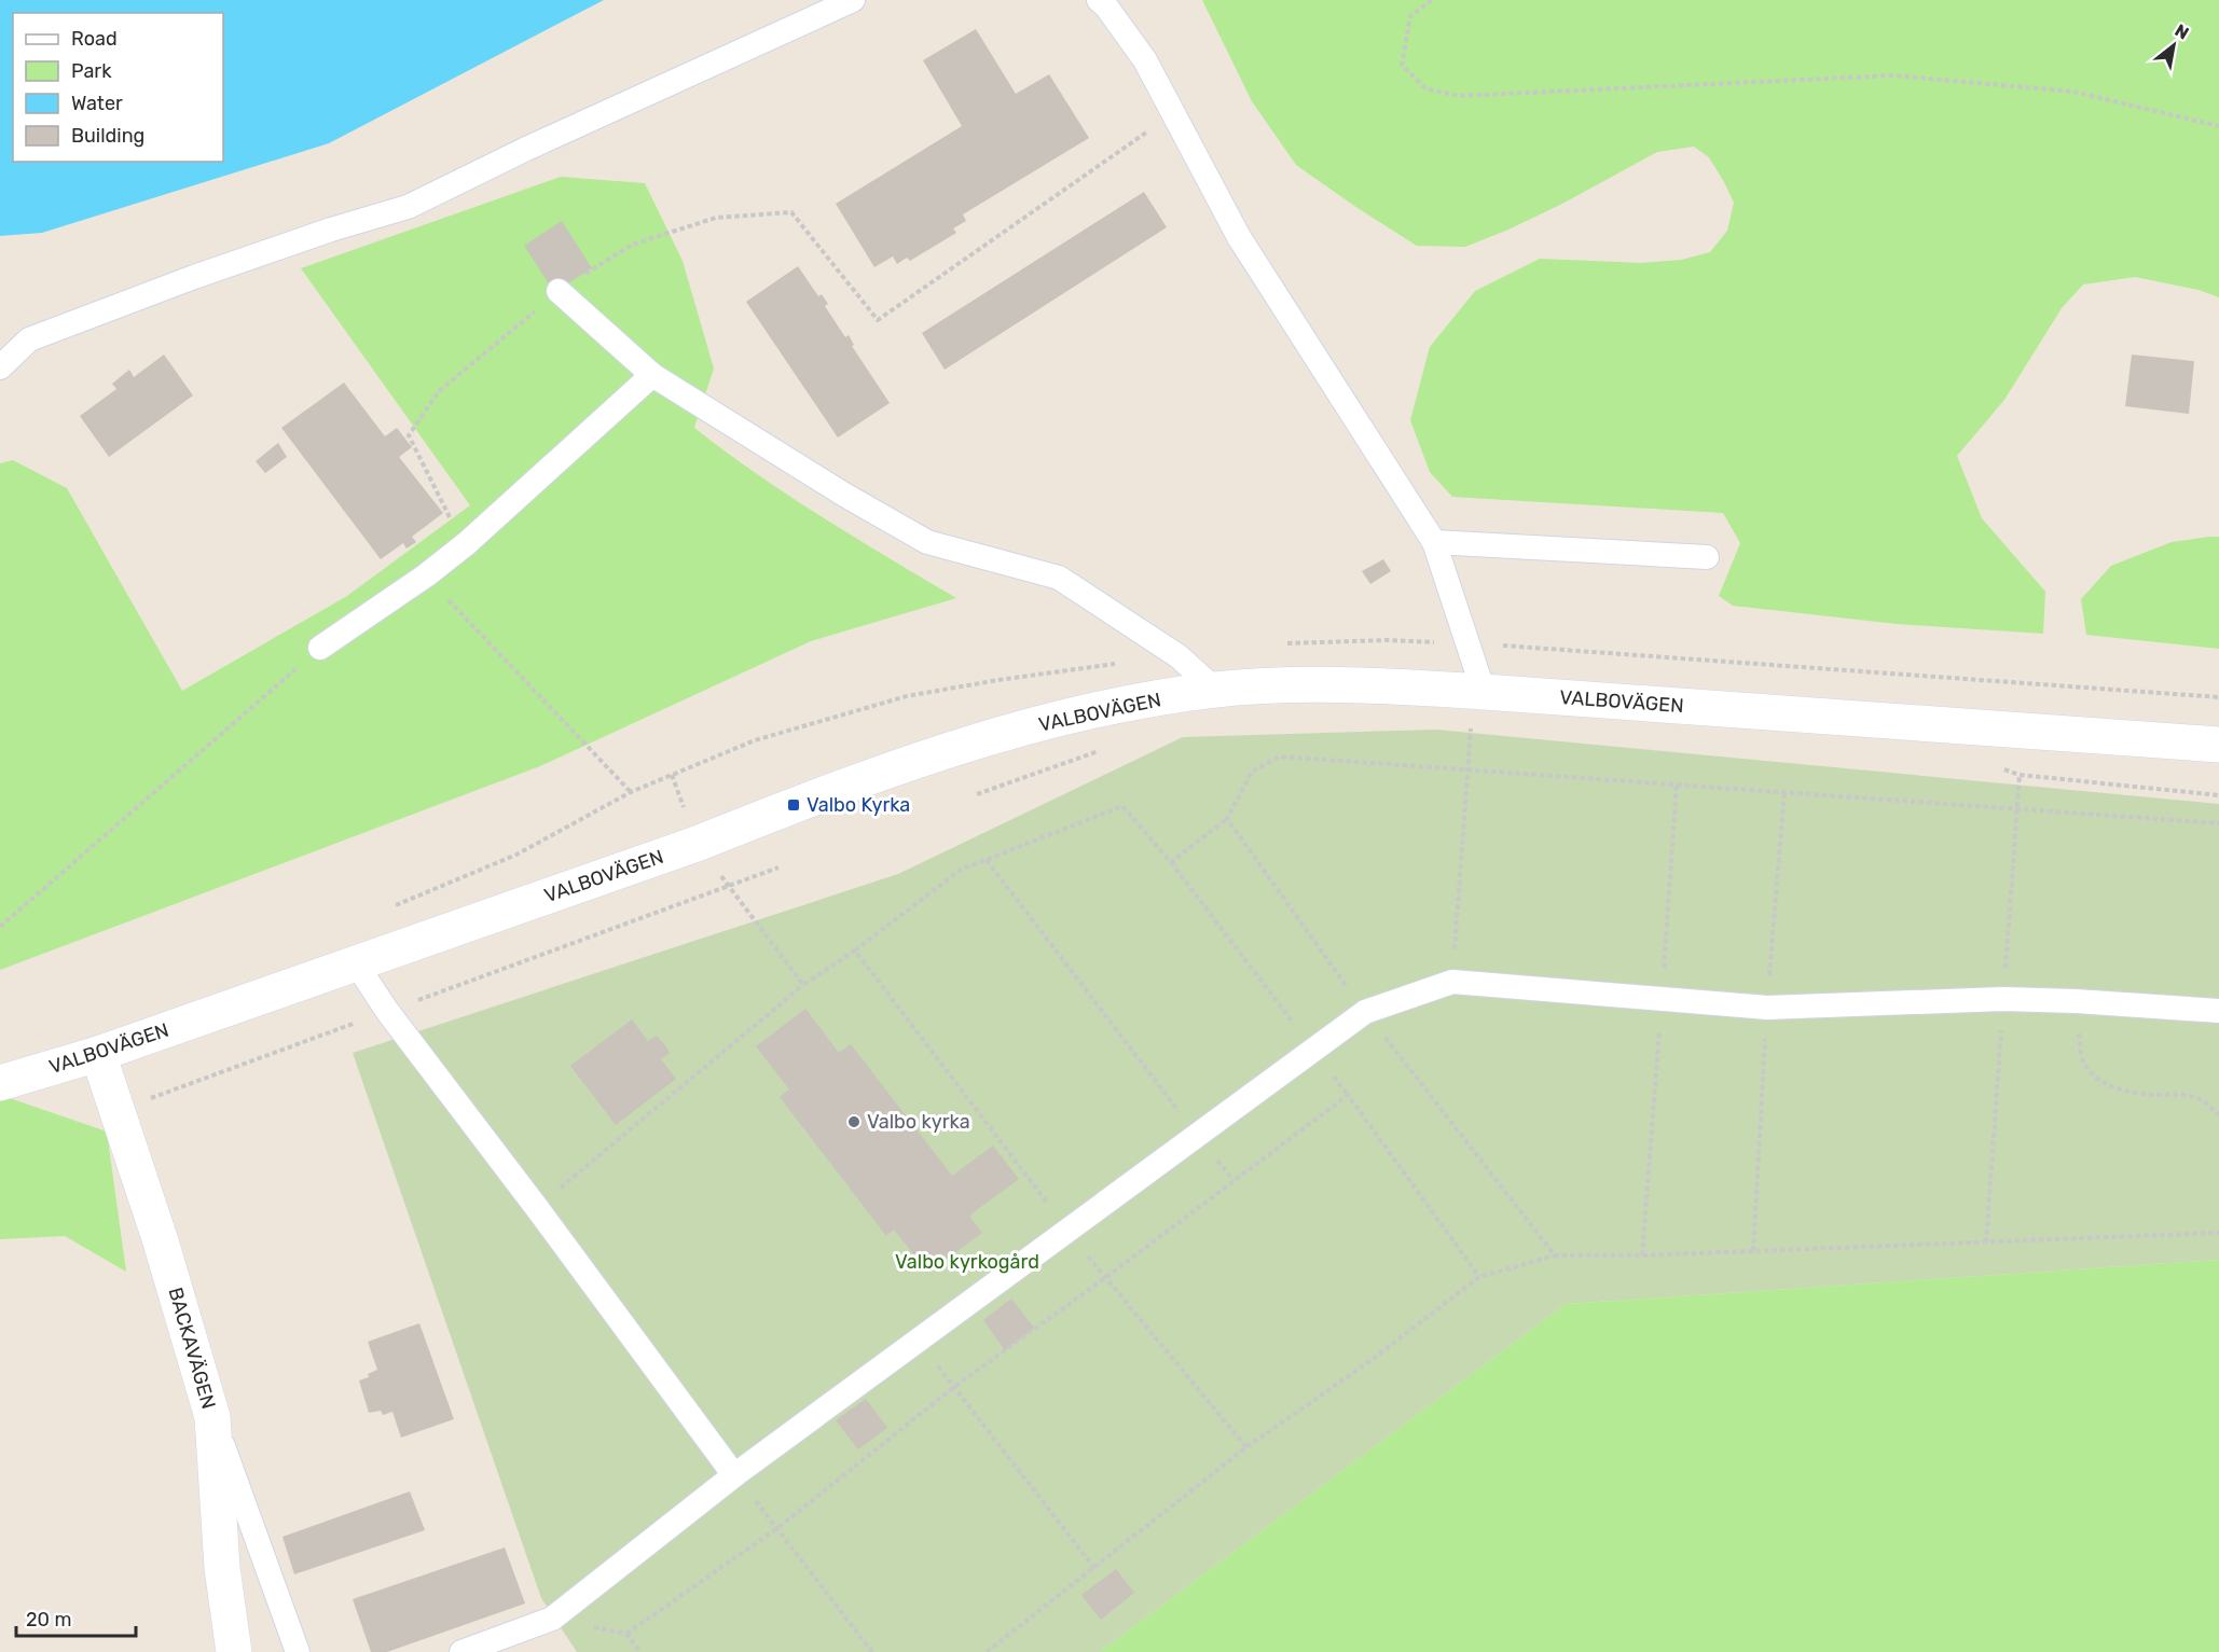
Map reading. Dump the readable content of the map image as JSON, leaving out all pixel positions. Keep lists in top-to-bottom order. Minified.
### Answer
{"streets":{"main road":["VALBOVÄGEN","BACKAVÄGEN"]},"crossings":[["VALBOVÄGEN","BACKAVÄGEN"]],"parks":["Valbo kyrkogård"],"places":{"transit":["Valbo Kyrka"],"other":["Valbo kyrka"]},"legend":["Road","Park","Water","Building"],"scale_bar":"20 m","north":"top right"}
